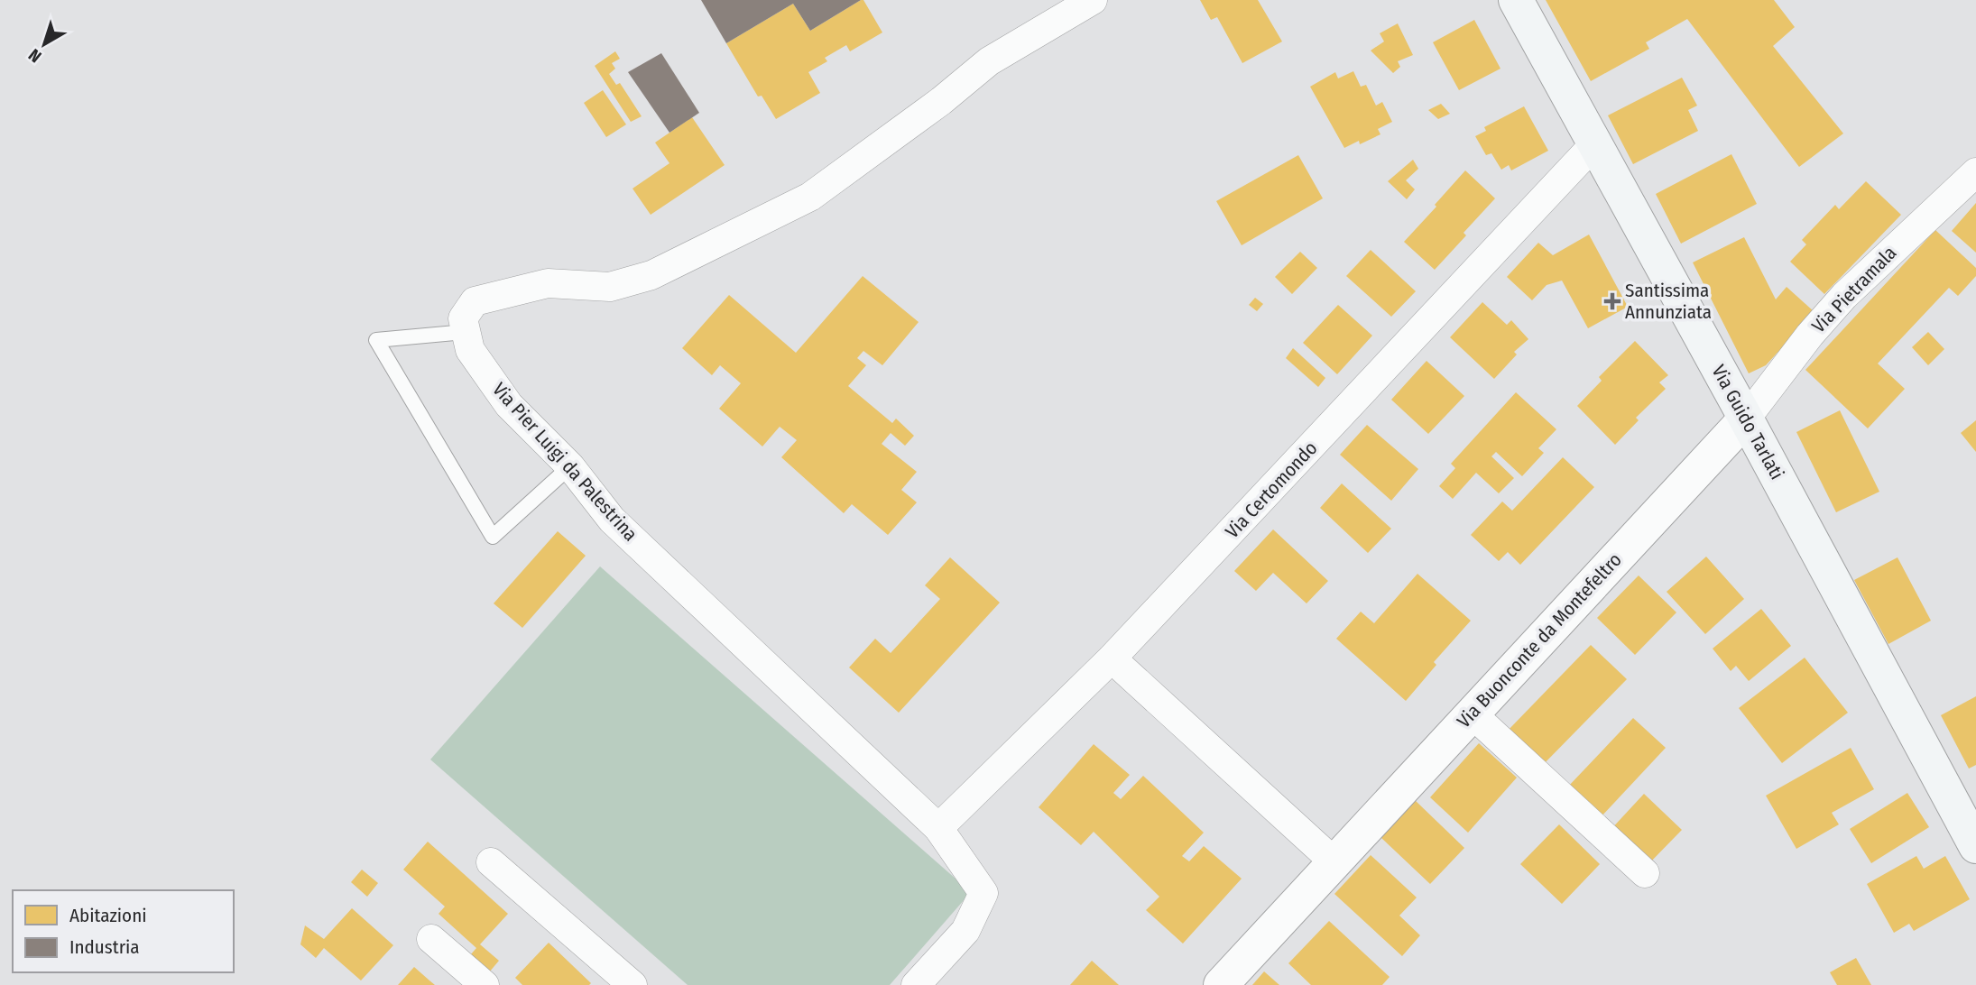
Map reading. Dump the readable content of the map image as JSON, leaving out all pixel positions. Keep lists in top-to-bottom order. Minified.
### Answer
{"streets":{"main road":["Via Guido Tarlati"],"street":["Via Pietramala","Via Pier Luigi da Palestrina","Via Certomondo","Via Buonconte da Montefeltro"]},"crossings":[["Via Pietramala","Via Guido Tarlati"],["Via Pietramala","Via Buonconte da Montefeltro"],["Via Guido Tarlati","Via Certomondo"],["Via Guido Tarlati","Via Buonconte da Montefeltro"],["Via Pier Luigi da Palestrina","Via Certomondo"]],"places":{"health":["Santissima Annunziata"]},"legend":["Abitazioni","Industria"],"north":"bottom left"}
